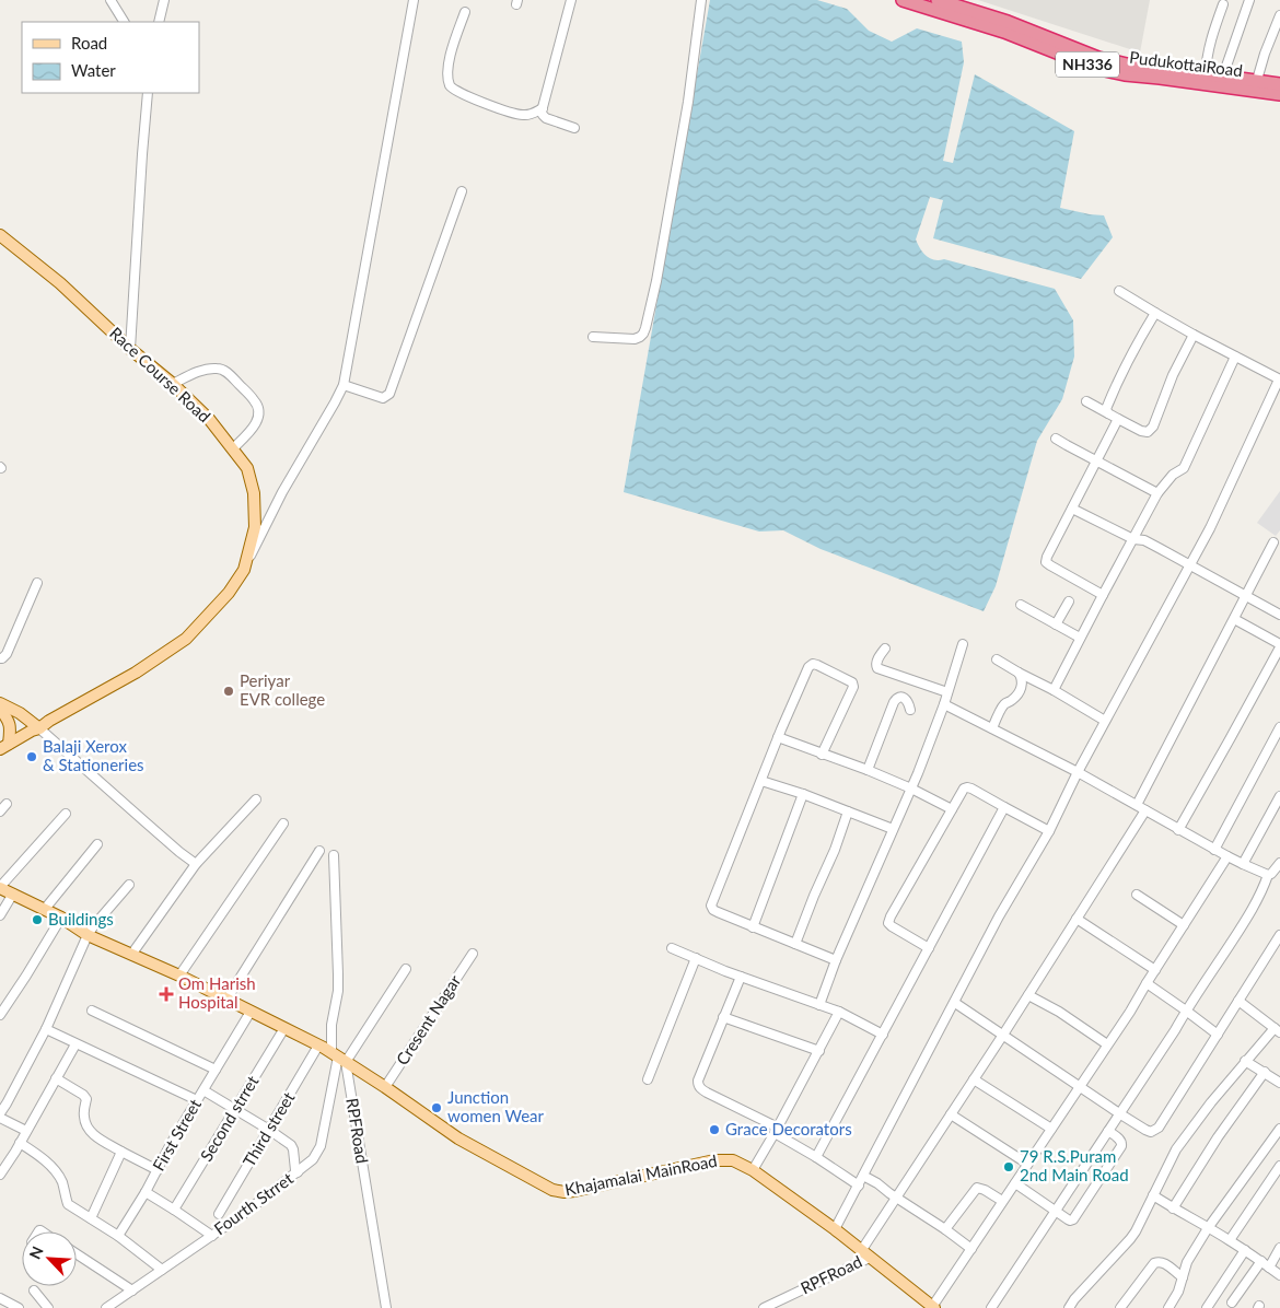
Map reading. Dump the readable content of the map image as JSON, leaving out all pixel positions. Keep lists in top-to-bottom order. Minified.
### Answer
{"streets":{"highway":["NH336","PudukottaiRoad"],"main road":["Race Course Road","Khajamalai MainRoad"],"street":["Cresent Nagar","Second strret","Third street","RPFRoad","First Street","Fourth Strret"]},"crossings":[["Cresent Nagar","Khajamalai MainRoad"],["Second strret","Khajamalai MainRoad"],["Third street","Khajamalai MainRoad"],["RPFRoad","Khajamalai MainRoad"],["RPFRoad","Fourth Strret"],["First Street","Khajamalai MainRoad"],["Khajamalai MainRoad","Fourth Strret"]],"places":{"other":["Periyar EVR college","Balaji Xerox & Stationeries","Buildings","Junction women Wear","Grace Decorators","79 R.S.Puram 2nd Main Road"],"health":["Om Harish Hospital"]},"legend":["Road","Water"],"north":"top left"}
